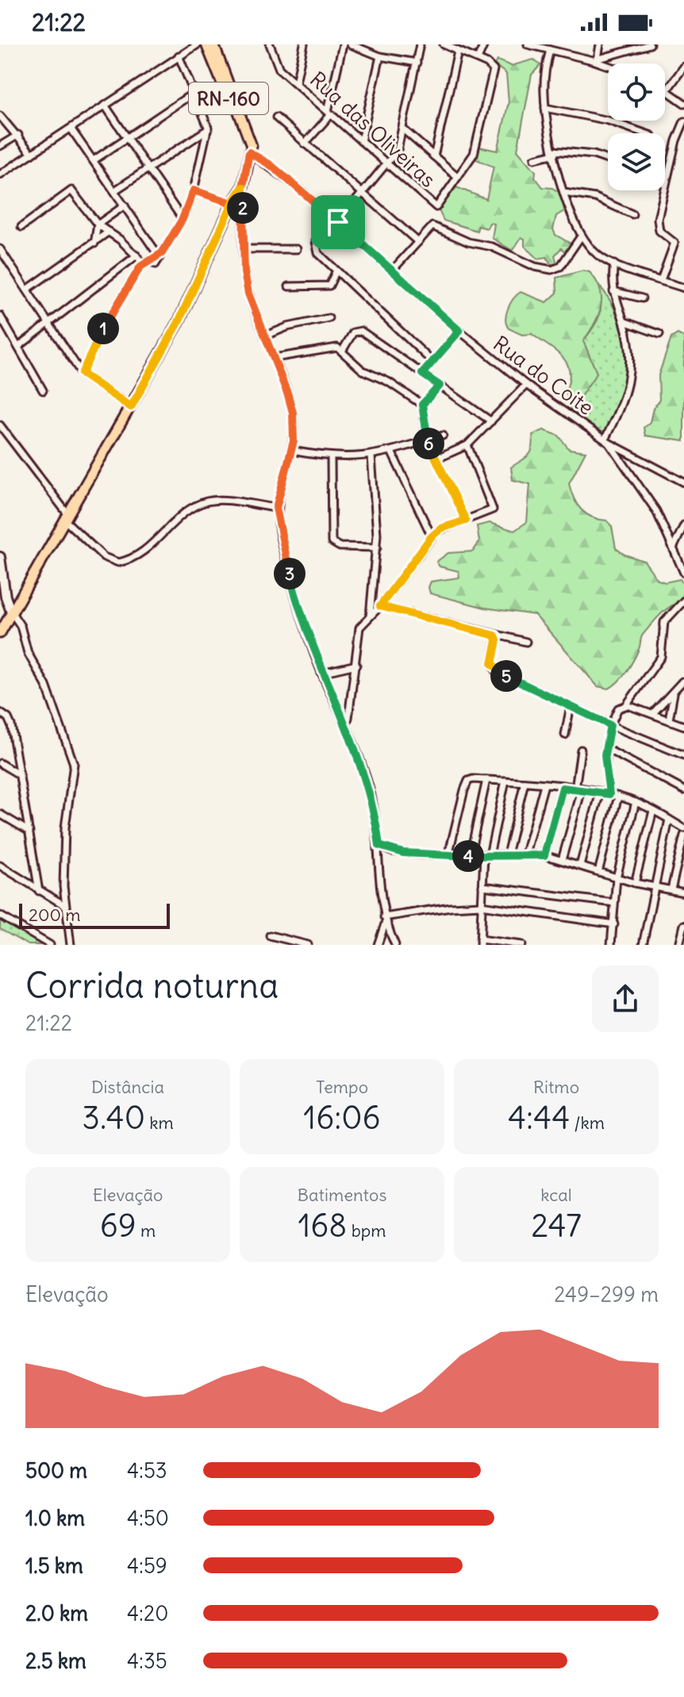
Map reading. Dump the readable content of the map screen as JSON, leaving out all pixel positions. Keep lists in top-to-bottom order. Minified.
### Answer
{"streets":{"main road":["RN-160"],"street":["Rua das Oliveiras","Rua do Coite"]},"crossings":[["RN-160","Rua do Coite"]],"scale_bar":"200 m","page":{"status":"21:22","pins":["2","1","6","3","5","4"],"scale":"200 m","heading":["Corrida noturna","21:22"],"stats":[["Distância","3.40 km"],["Tempo","16:06"],["Ritmo","4:44 /km"],["Elevação","69 m"],["Batimentos","168 bpm"],["kcal","247"]],"chart":["Elevação","249–299 m"],"list":[{"name":"500 m","note":"4:53"},{"name":"1.0 km","note":"4:50"},{"name":"1.5 km","note":"4:59"},{"name":"2.0 km","note":"4:20"},{"name":"2.5 km","note":"4:35"}]}}
